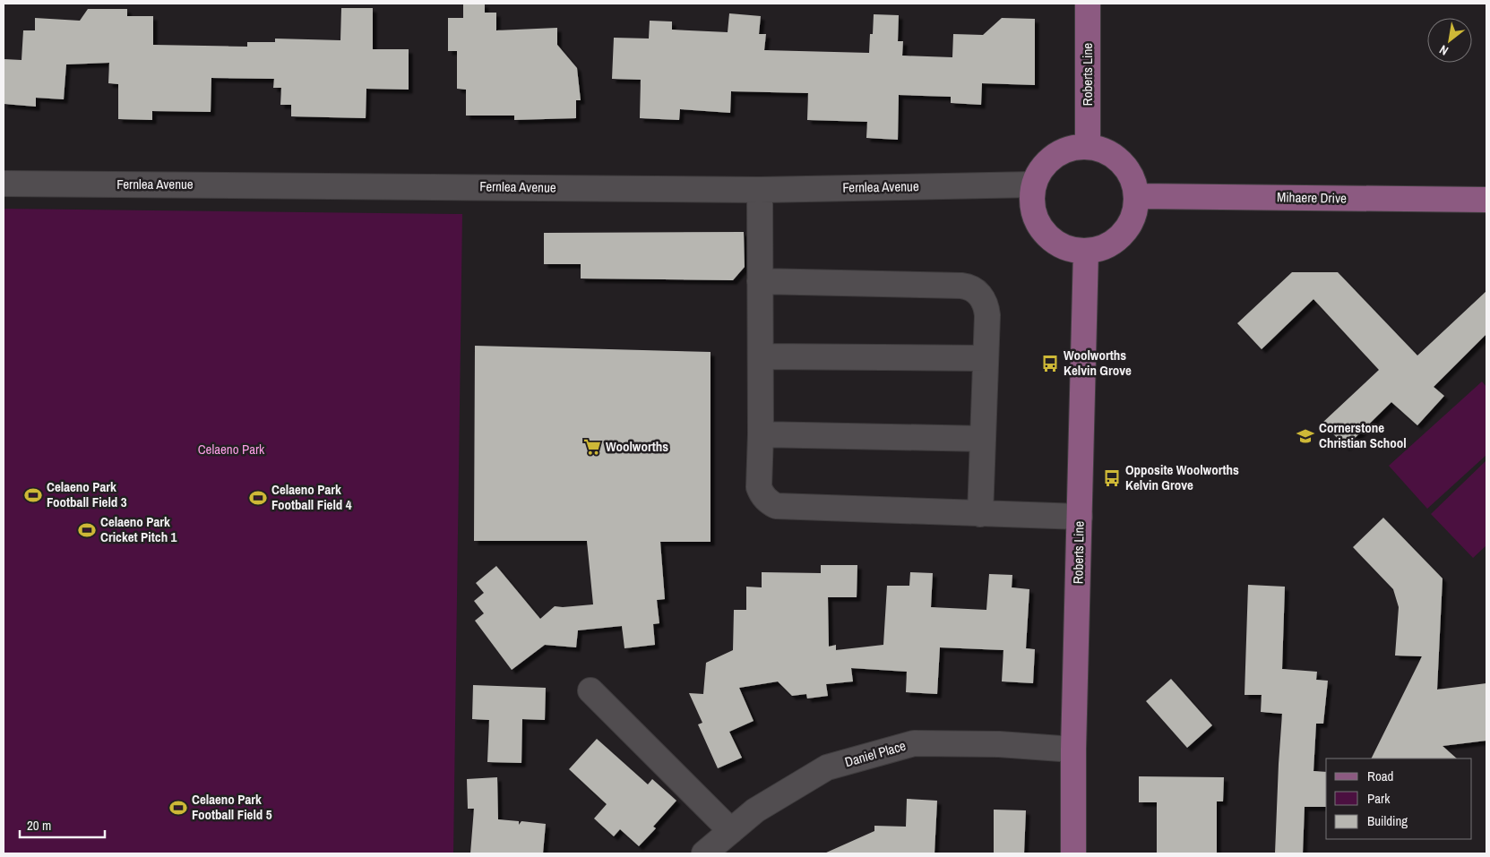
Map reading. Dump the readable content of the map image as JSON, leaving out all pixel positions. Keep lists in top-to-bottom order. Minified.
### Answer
{"streets":{"main road":["Roberts Line","Mihaere Drive"],"street":["Fernlea Avenue","Daniel Place"]},"crossings":[["Roberts Line","Fernlea Avenue"],["Roberts Line","Mihaere Drive"],["Roberts Line","Daniel Place"],["Fernlea Avenue","Mihaere Drive"]],"parks":["Celaeno Park"],"places":{"bus stop":["Woolworths Kelvin Grove","Opposite Woolworths Kelvin Grove"],"school or university":["Cornerstone Christian School"],"supermarket":["Woolworths"],"sports":["Celaeno Park Football Field 3","Celaeno Park Football Field 4","Celaeno Park Cricket Pitch 1","Celaeno Park Football Field 5"]},"legend":["Road","Park","Building"],"scale_bar":"20 m","north":"bottom left"}
